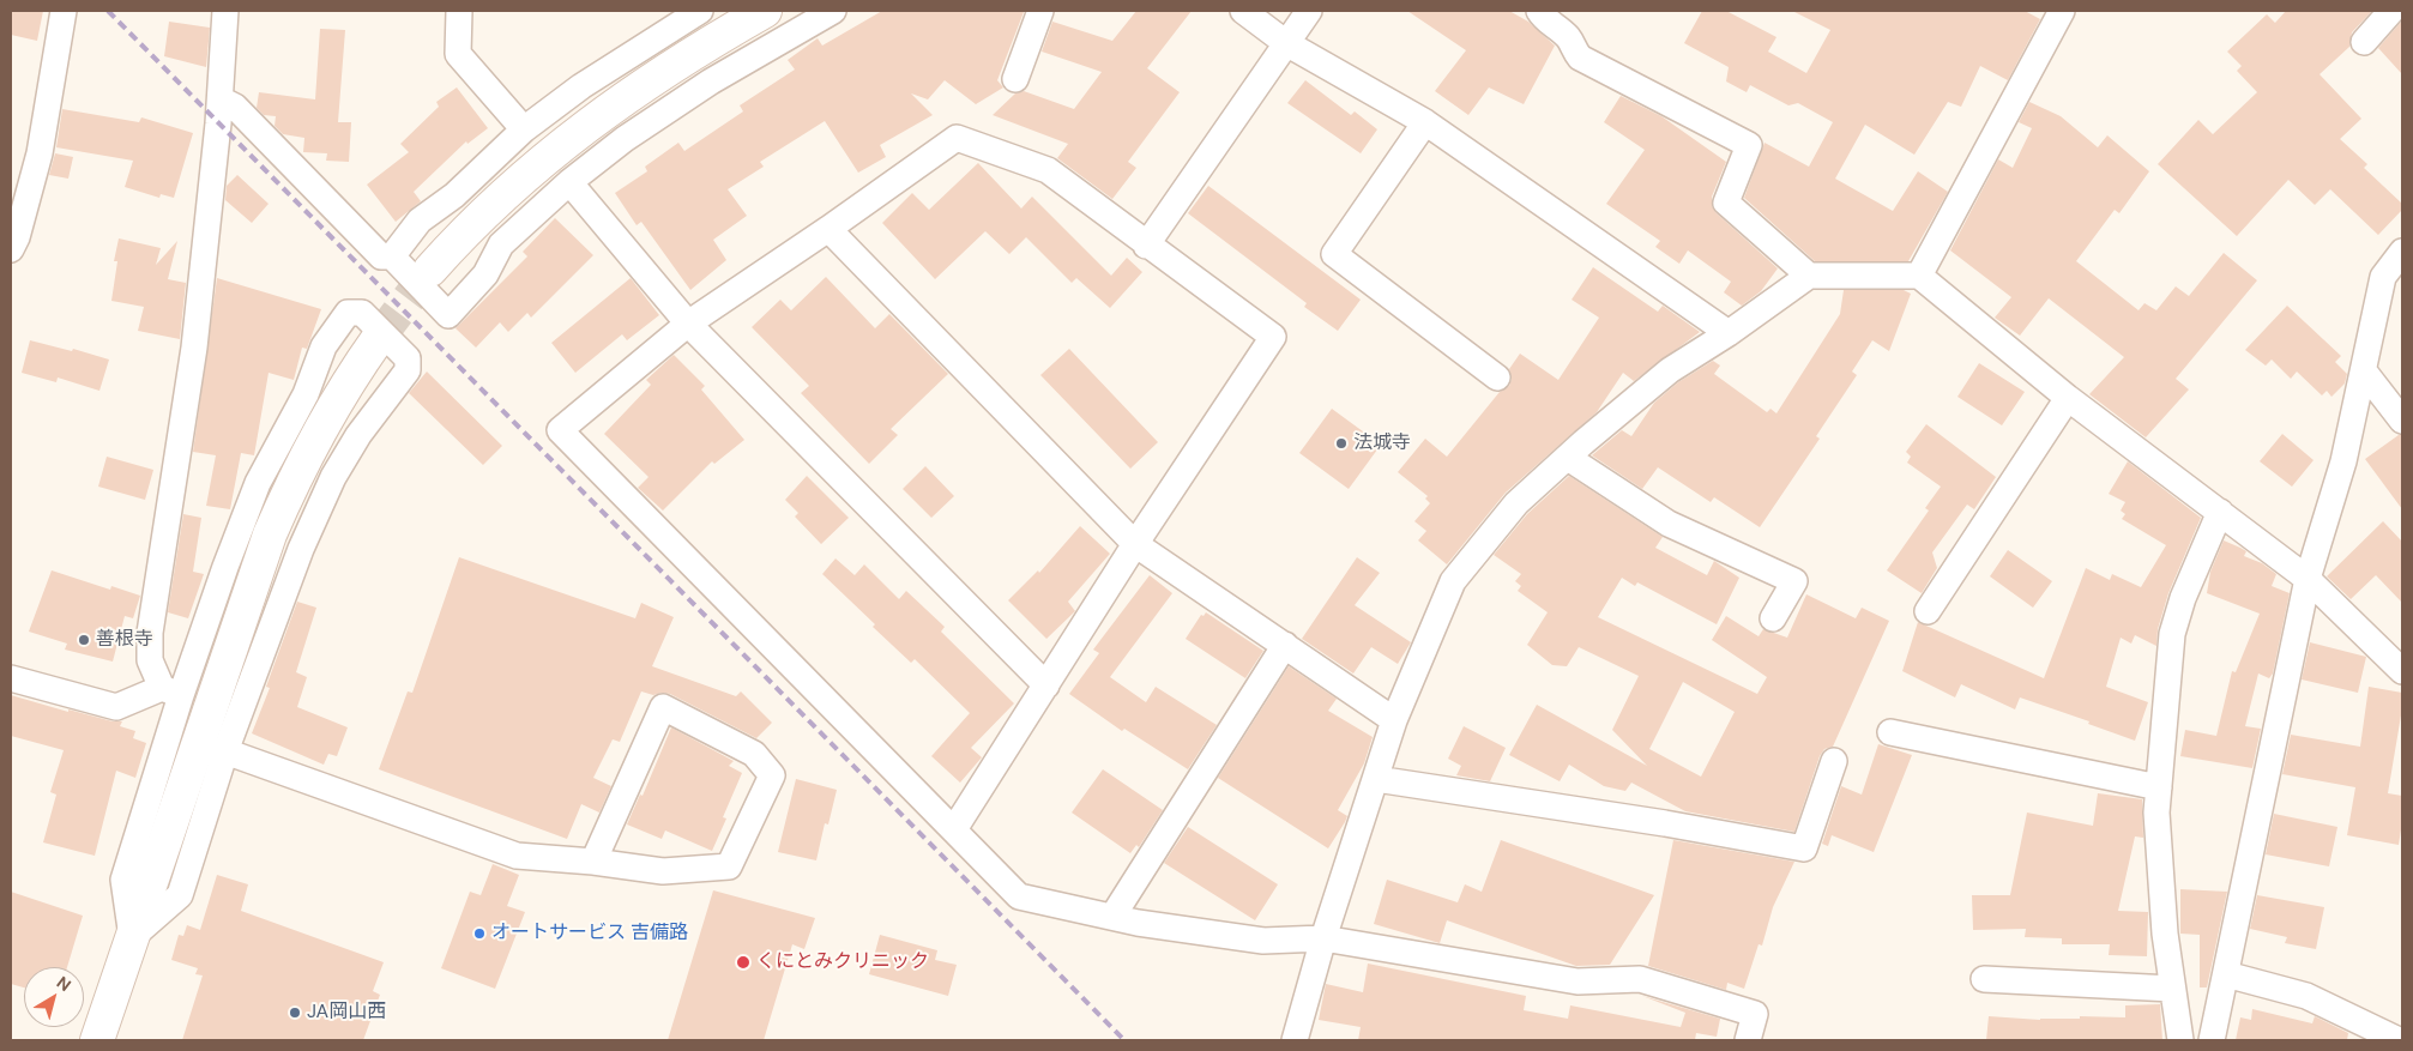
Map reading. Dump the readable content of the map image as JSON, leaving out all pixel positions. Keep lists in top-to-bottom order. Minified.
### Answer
{"places":["法城寺","善根寺","オートサービス 吉備路","くにとみクリニック","JA岡山西"],"north":"top right"}
